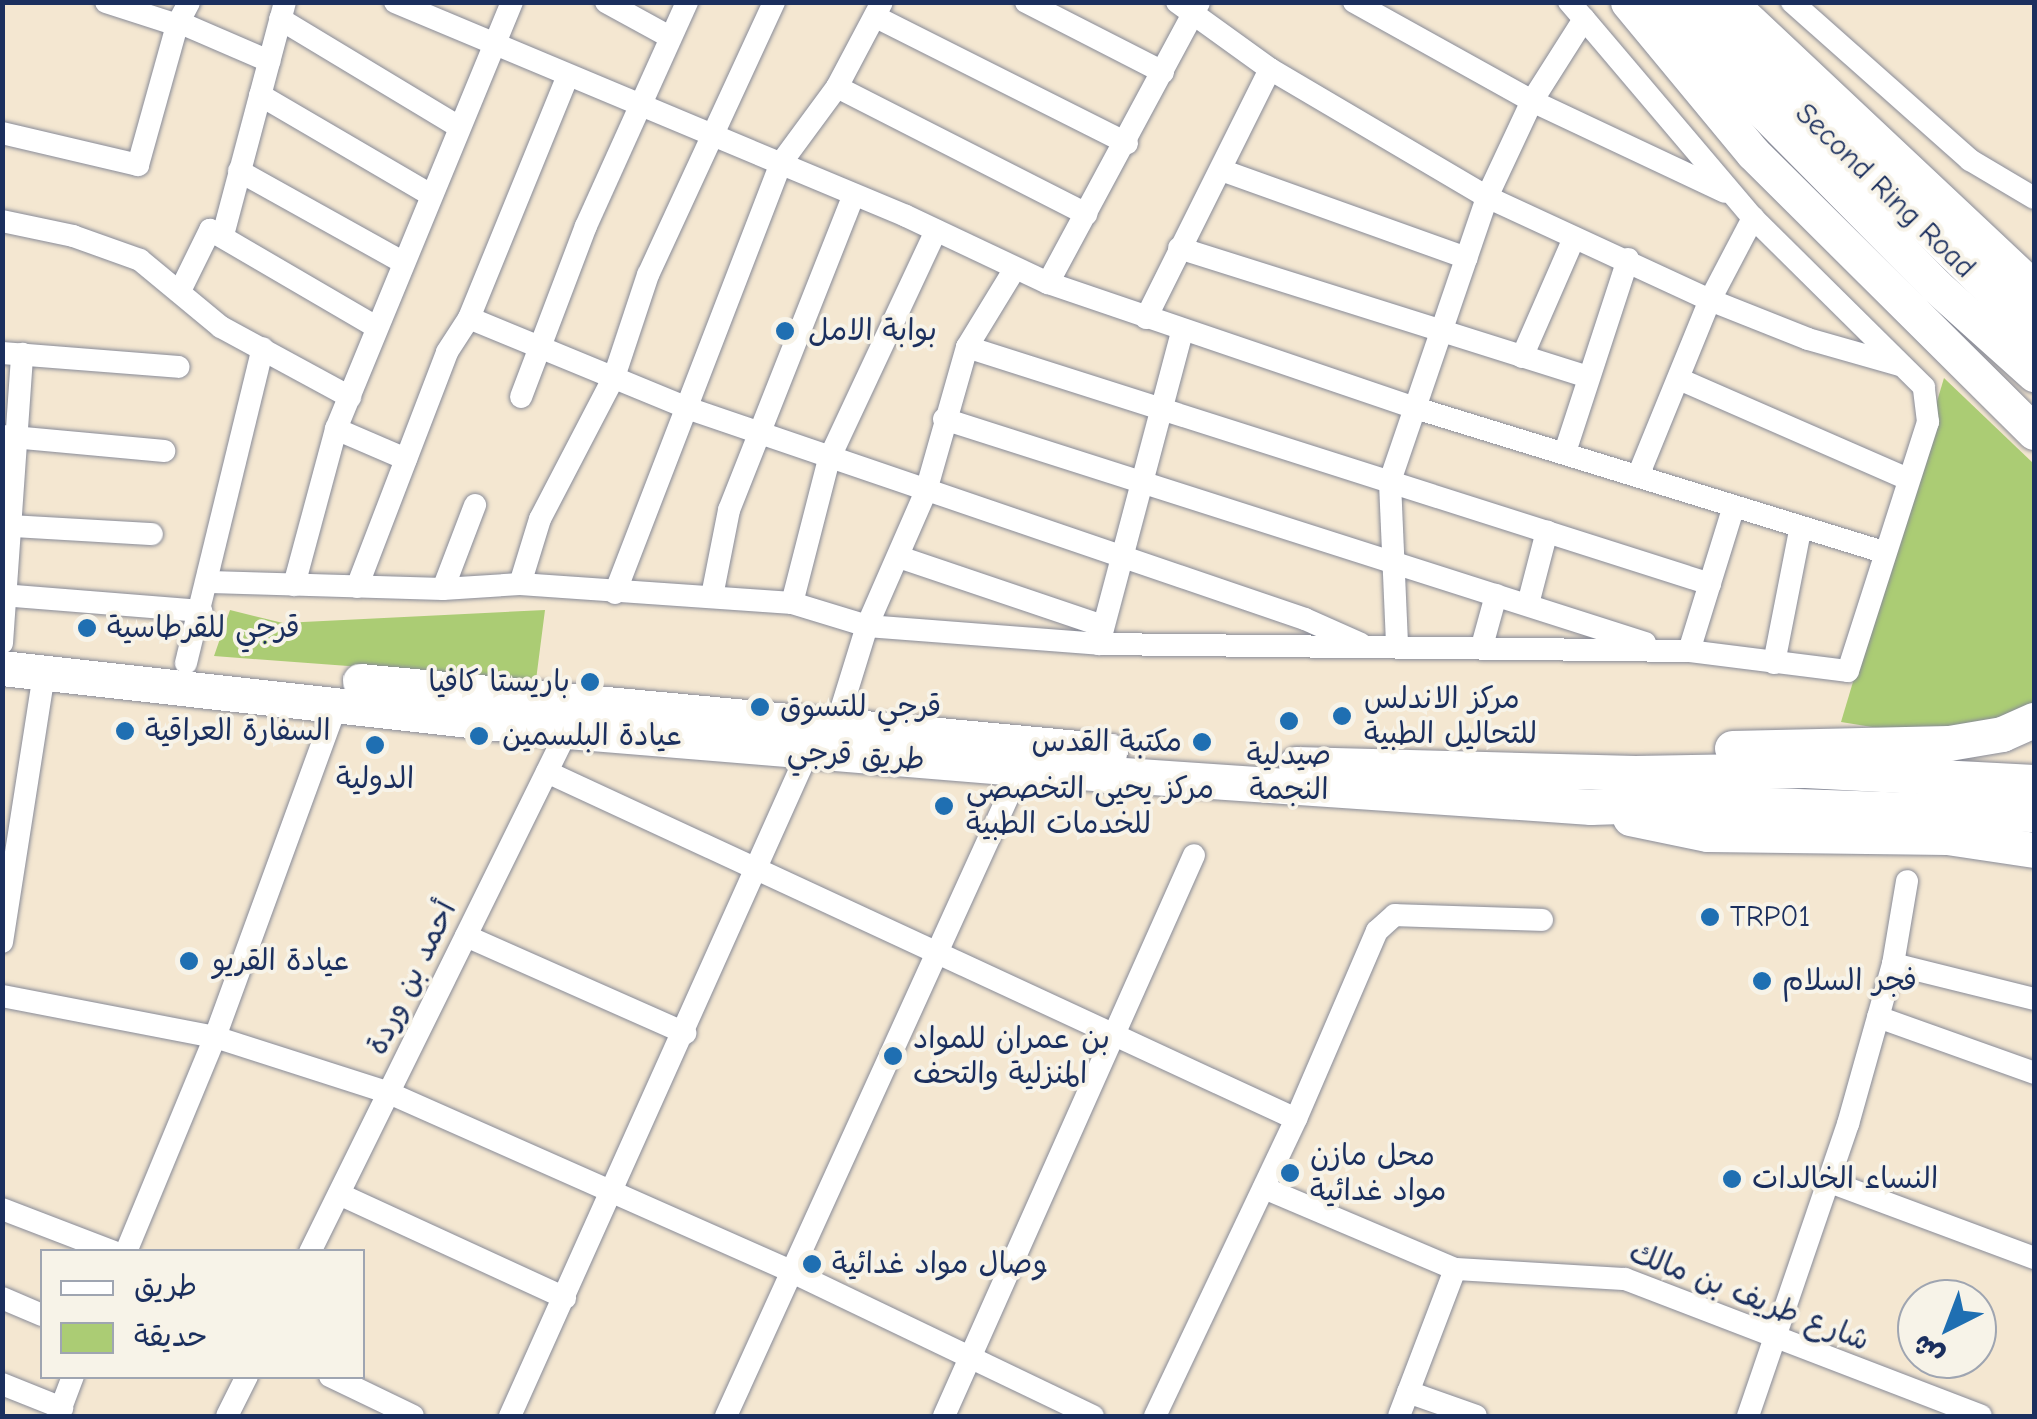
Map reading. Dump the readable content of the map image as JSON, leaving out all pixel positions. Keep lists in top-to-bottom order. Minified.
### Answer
{"streets":{"highway":["Second Ring Road","طريق قرجي"],"street":["أحمد بن وردة","شارع طريف بن مالك"]},"crossings":[["طريق قرجي","أحمد بن وردة"]],"places":["بوابة الامل","قرجي للقرطاسية","باريستا كافيا","قرجي للتسوق","مركز الاندلس للتحاليل الطبية","صيدلية النجمة","السفارة العراقية","عيادة البلسمين","مكتبة القدس","الدولية","مركز يحيى التخصصي للخدمات الطبية","TRP01","عيادة القريو","فجر السلام","بن عمران للمواد المنزلية والتحف","محل مازن مواد غدائية","النساء الخالدات","وصال مواد غدائية"],"legend":["طريق","حديقة"],"north":"bottom left"}
